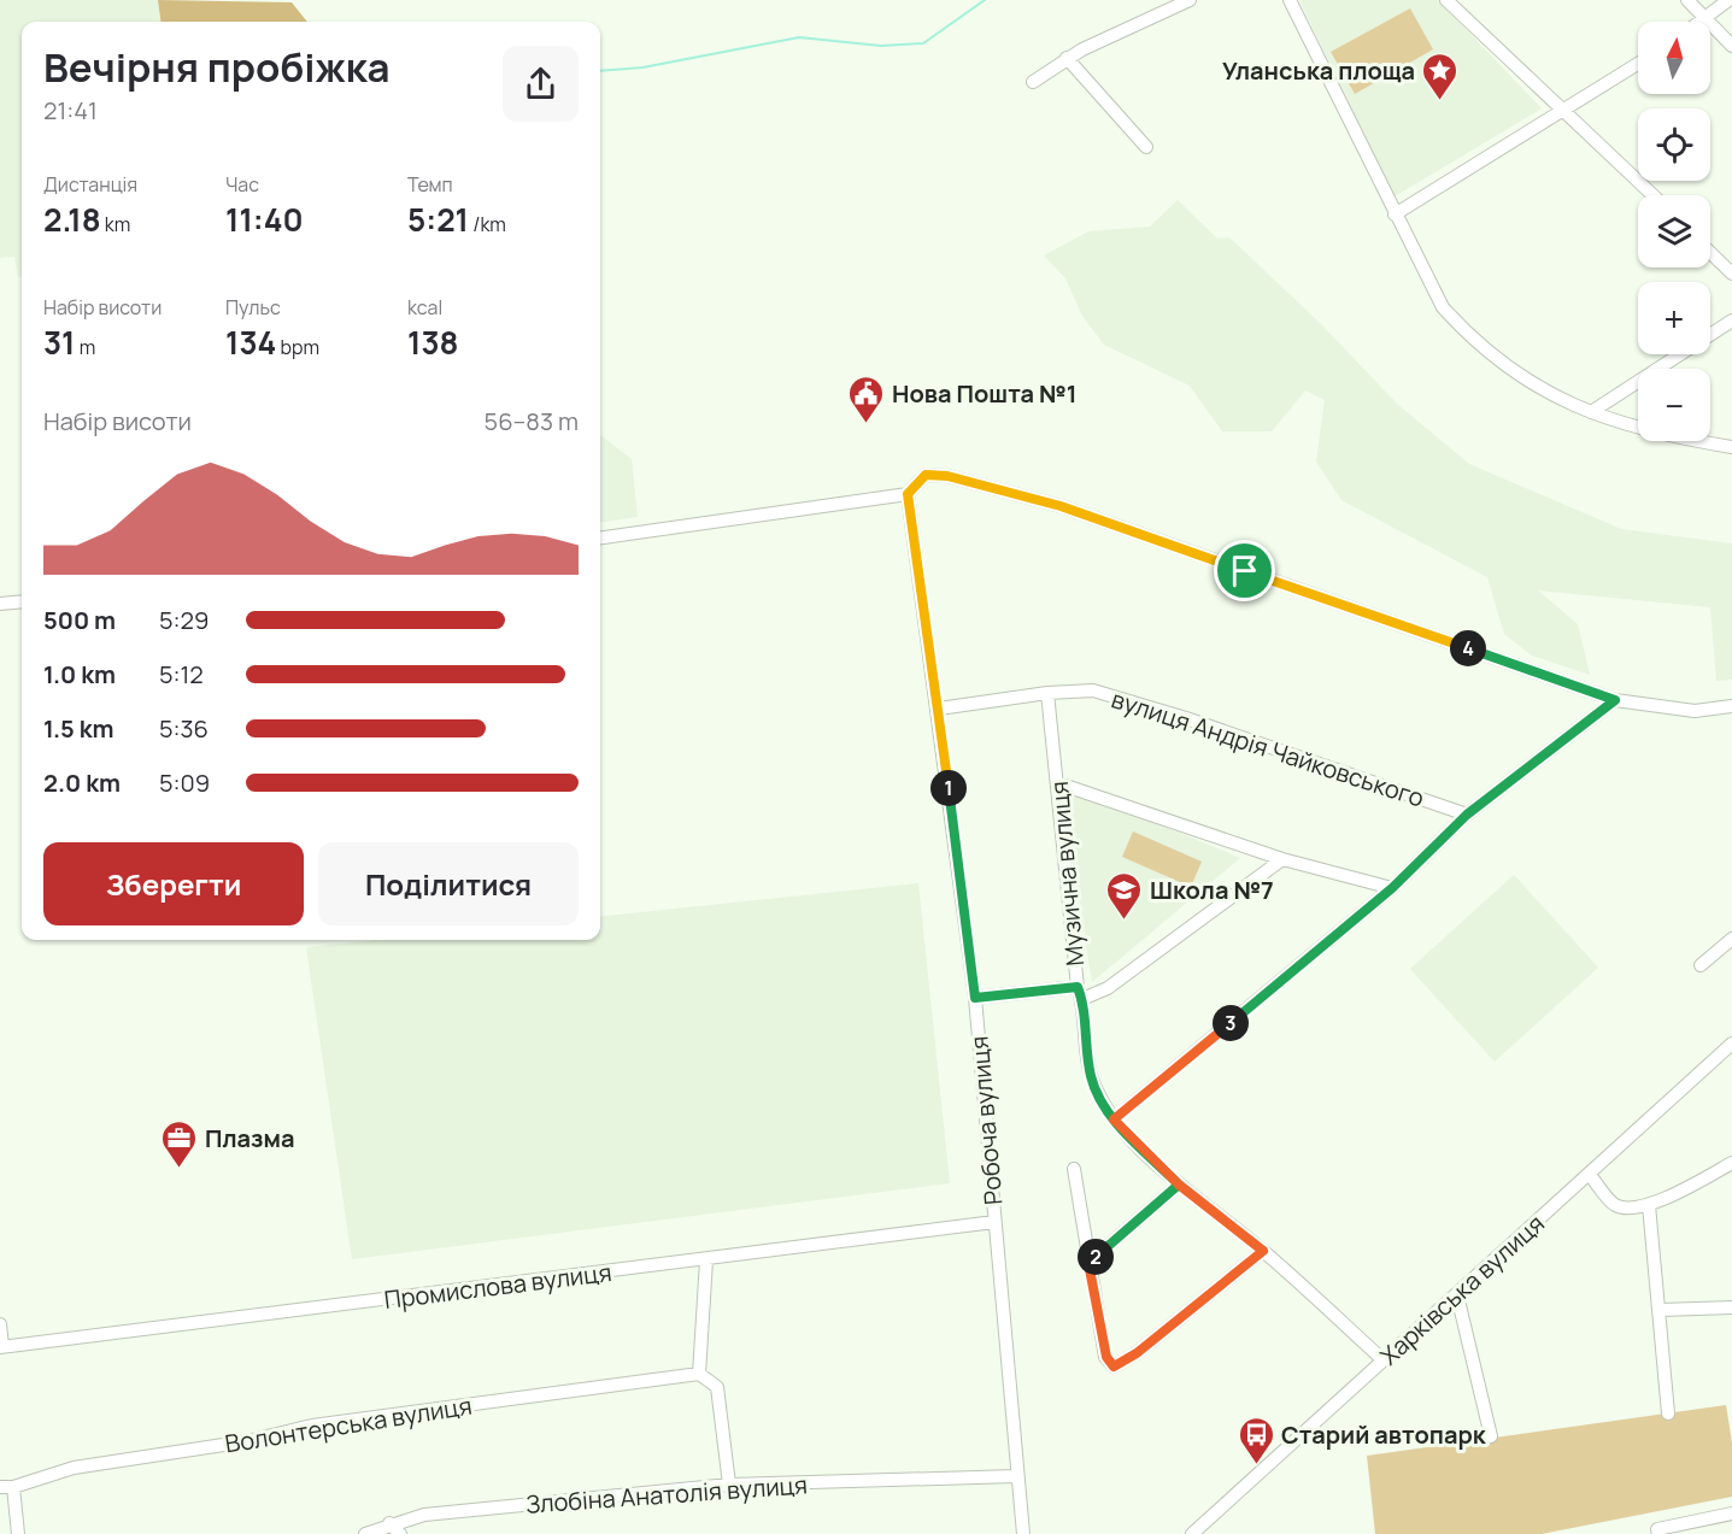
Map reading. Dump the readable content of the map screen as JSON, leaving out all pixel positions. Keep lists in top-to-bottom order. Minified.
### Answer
{"streets":{"street":["вулиця Андрія Чайковського","Музична вулиця","Робоча вулиця","Промислова вулиця","Харківська вулиця","Волонтерська вулиця","Злобіна Анатолія вулиця"]},"crossings":[["вулиця Андрія Чайковського","Музична вулиця"],["вулиця Андрія Чайковського","Робоча вулиця"],["Музична вулиця","Харківська вулиця"],["Робоча вулиця","Промислова вулиця"],["Робоча вулиця","Злобіна Анатолія вулиця"]],"places":{"place":["Уланська площа"],"public building":["Нова Пошта №1"],"school or university":["Школа №7"],"office":["Плазма"],"bus stop":["Старий автопарк"]},"north":"top","page":{"map_buttons":["+","−"],"heading":["Вечірня пробіжка","21:41"],"stats":[["Дистанція","2.18 km"],["Час","11:40"],["Темп","5:21 /km"],["Набір висоти","31 m"],["Пульс","134 bpm"],["kcal","138"]],"chart":["Набір висоти","56–83 m"],"list":[{"name":"500 m","note":"5:29"},{"name":"1.0 km","note":"5:12"},{"name":"1.5 km","note":"5:36"},{"name":"2.0 km","note":"5:09"}],"pins":["4","1","3","2"],"buttons":["Зберегти","Поділитися"]}}
